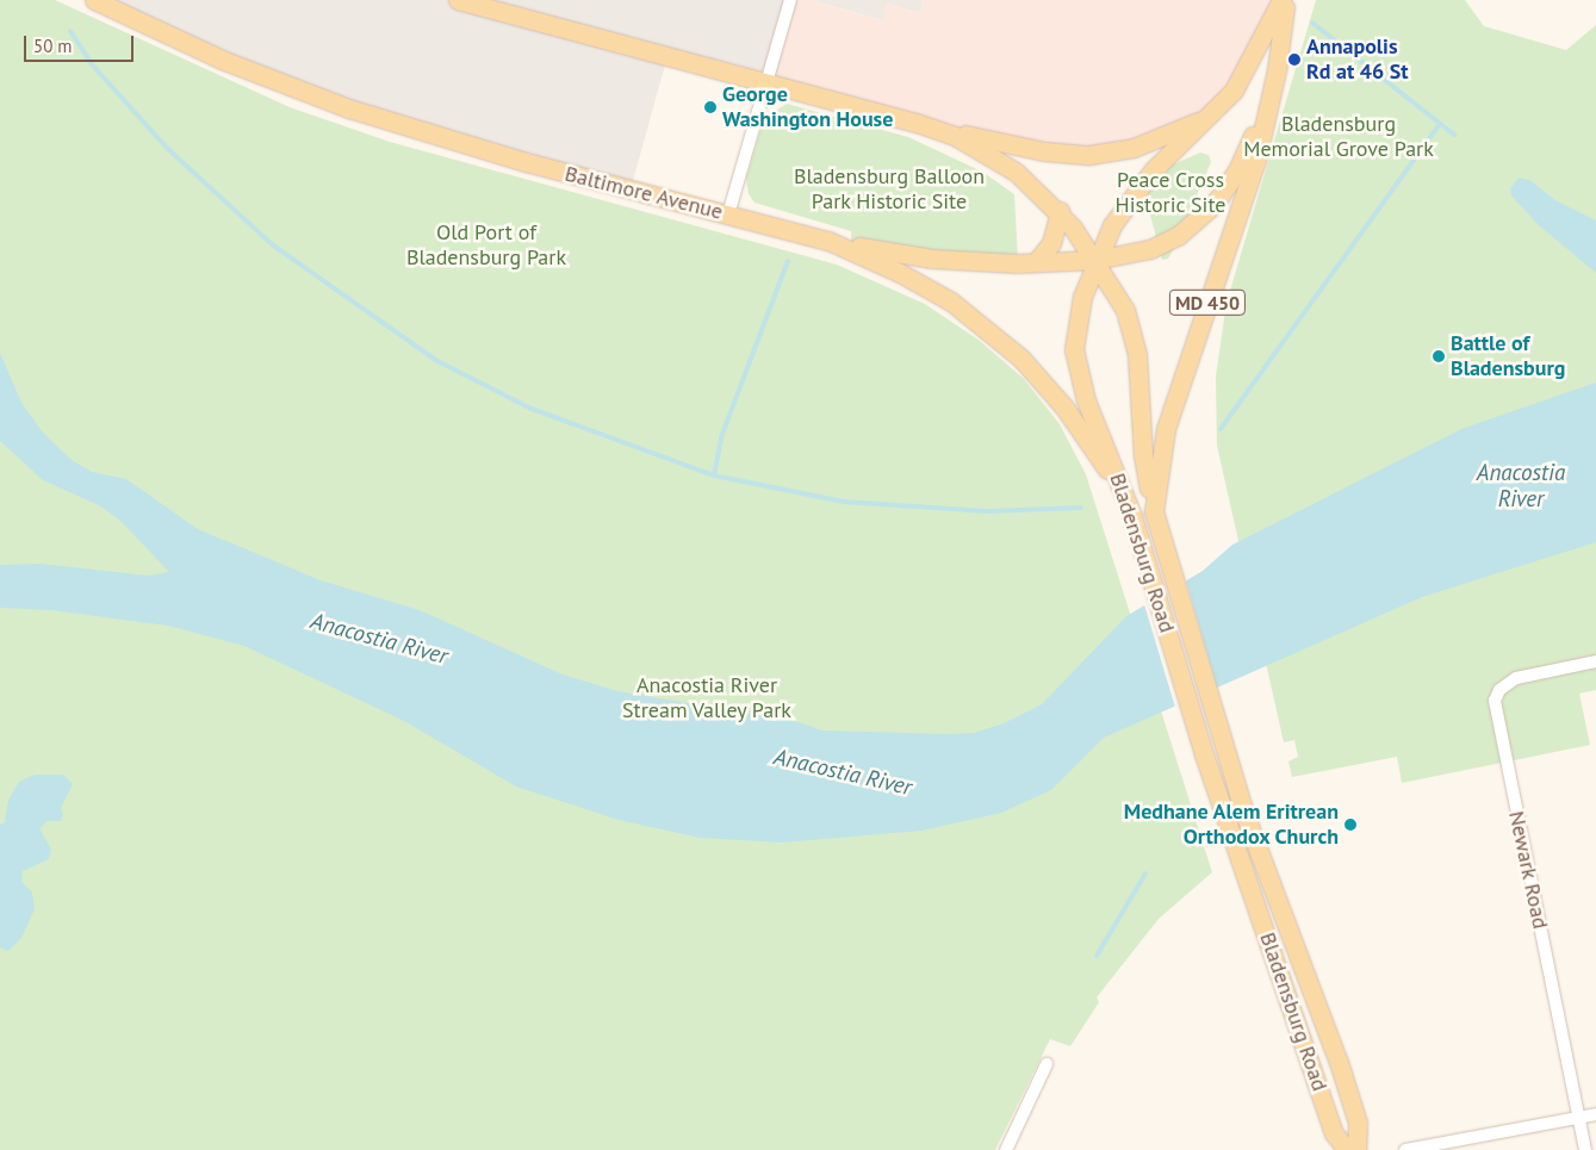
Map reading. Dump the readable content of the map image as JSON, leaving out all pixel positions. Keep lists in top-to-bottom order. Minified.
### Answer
{"streets":{"main road":["Baltimore Avenue","MD 450","Bladensburg Road"],"street":["Newark Road"]},"crossings":[["Baltimore Avenue","Bladensburg Road"]],"water":["Anacostia River"],"parks":["Bladensburg Memorial Grove Park","Bladensburg Balloon Park Historic Site","Peace Cross Historic Site","Old Port of Bladensburg Park","Anacostia River Stream Valley Park"],"places":["Annapolis Rd at 46 St","George Washington House","Battle of Bladensburg","Medhane Alem Eritrean Orthodox Church"],"scale_bar":"50 m"}
